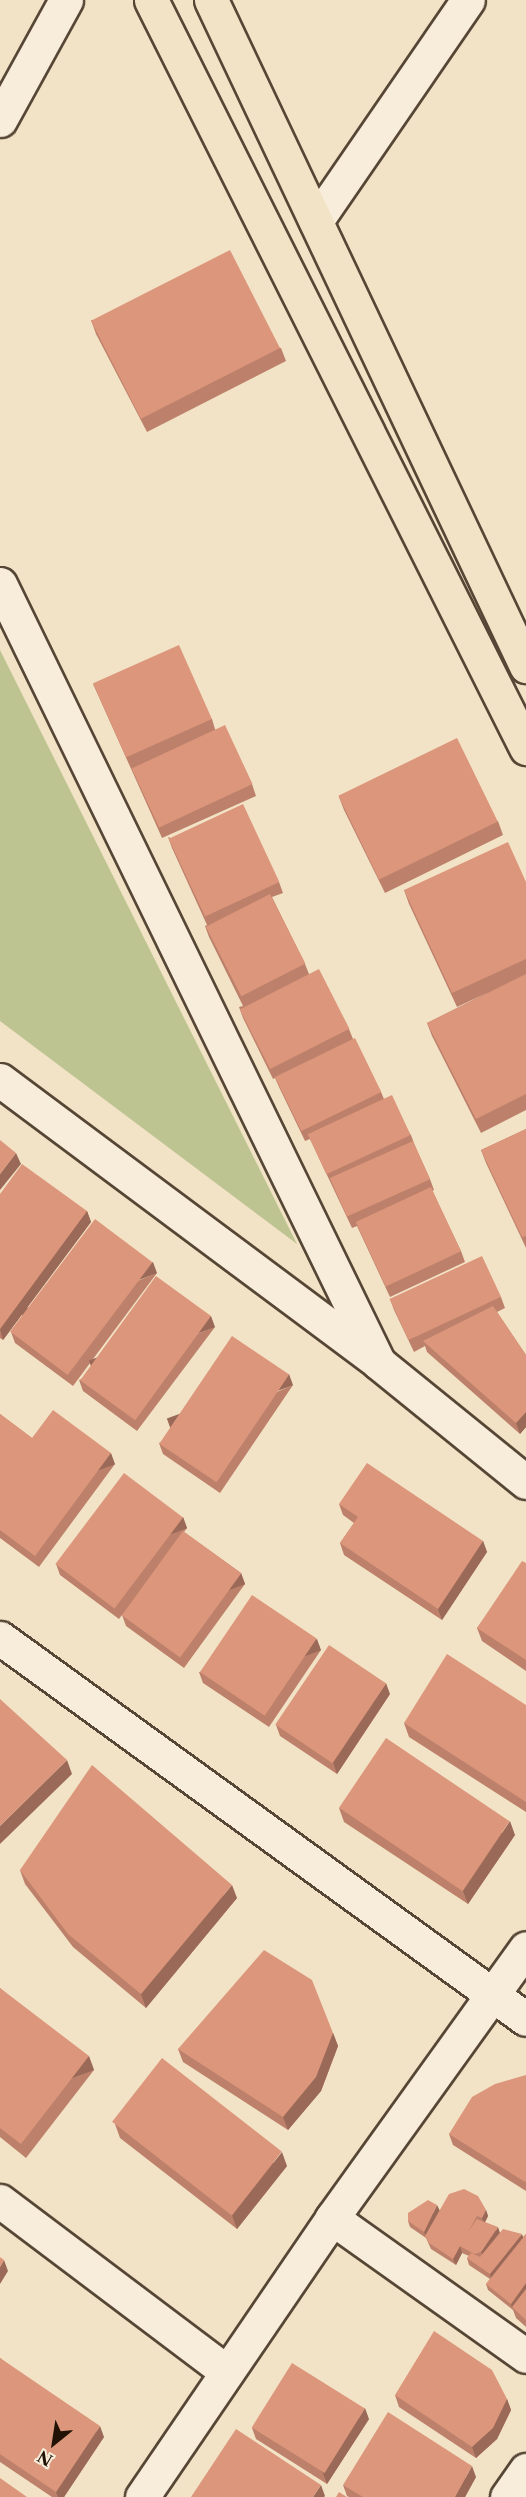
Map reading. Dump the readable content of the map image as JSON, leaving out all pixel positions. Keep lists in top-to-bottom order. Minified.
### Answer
{"north":"bottom left"}
